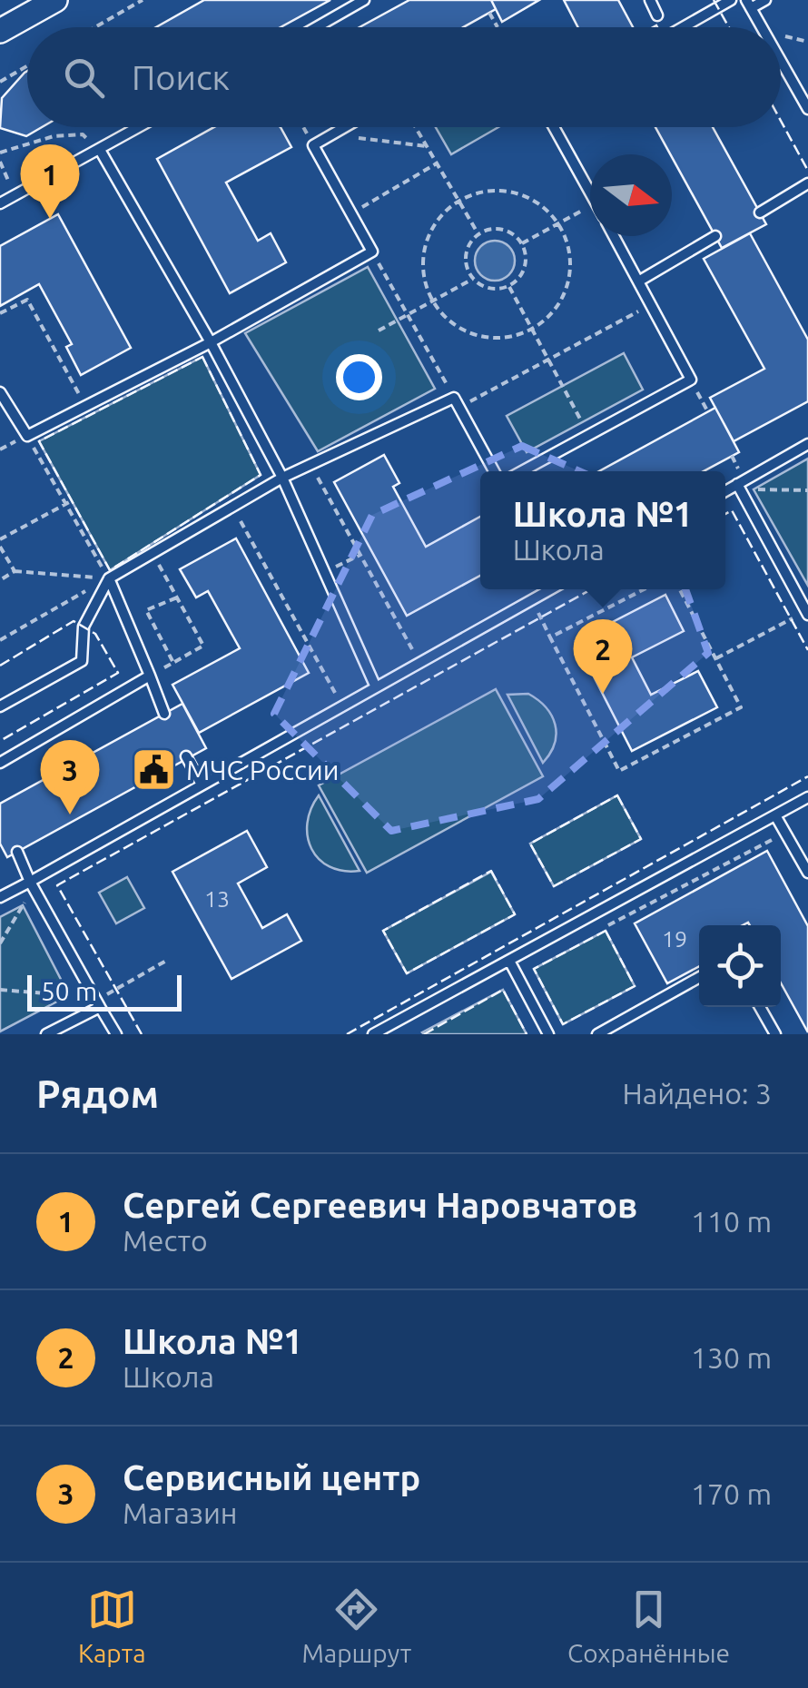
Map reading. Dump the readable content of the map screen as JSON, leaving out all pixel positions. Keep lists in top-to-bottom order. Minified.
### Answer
{"places":{"public building":["МЧС России"]},"house_numbers":["13","19"],"scale_bar":"50 m","north":"right","page":{"search":"Поиск","pins":["1","2","3"],"popup":["Школа №1","Школа"],"scale":"50 m","heading":["Рядом","Найдено: 3"],"list":[{"mark":"1","name":"Сергей Сергеевич Наровчатов","note":"Место","value":"110 m"},{"mark":"2","name":"Школа №1","note":"Школа","value":"130 m"},{"mark":"3","name":"Сервисный центр","note":"Магазин","value":"170 m"}],"nav":["Карта","Маршрут","Сохранённые"]}}
